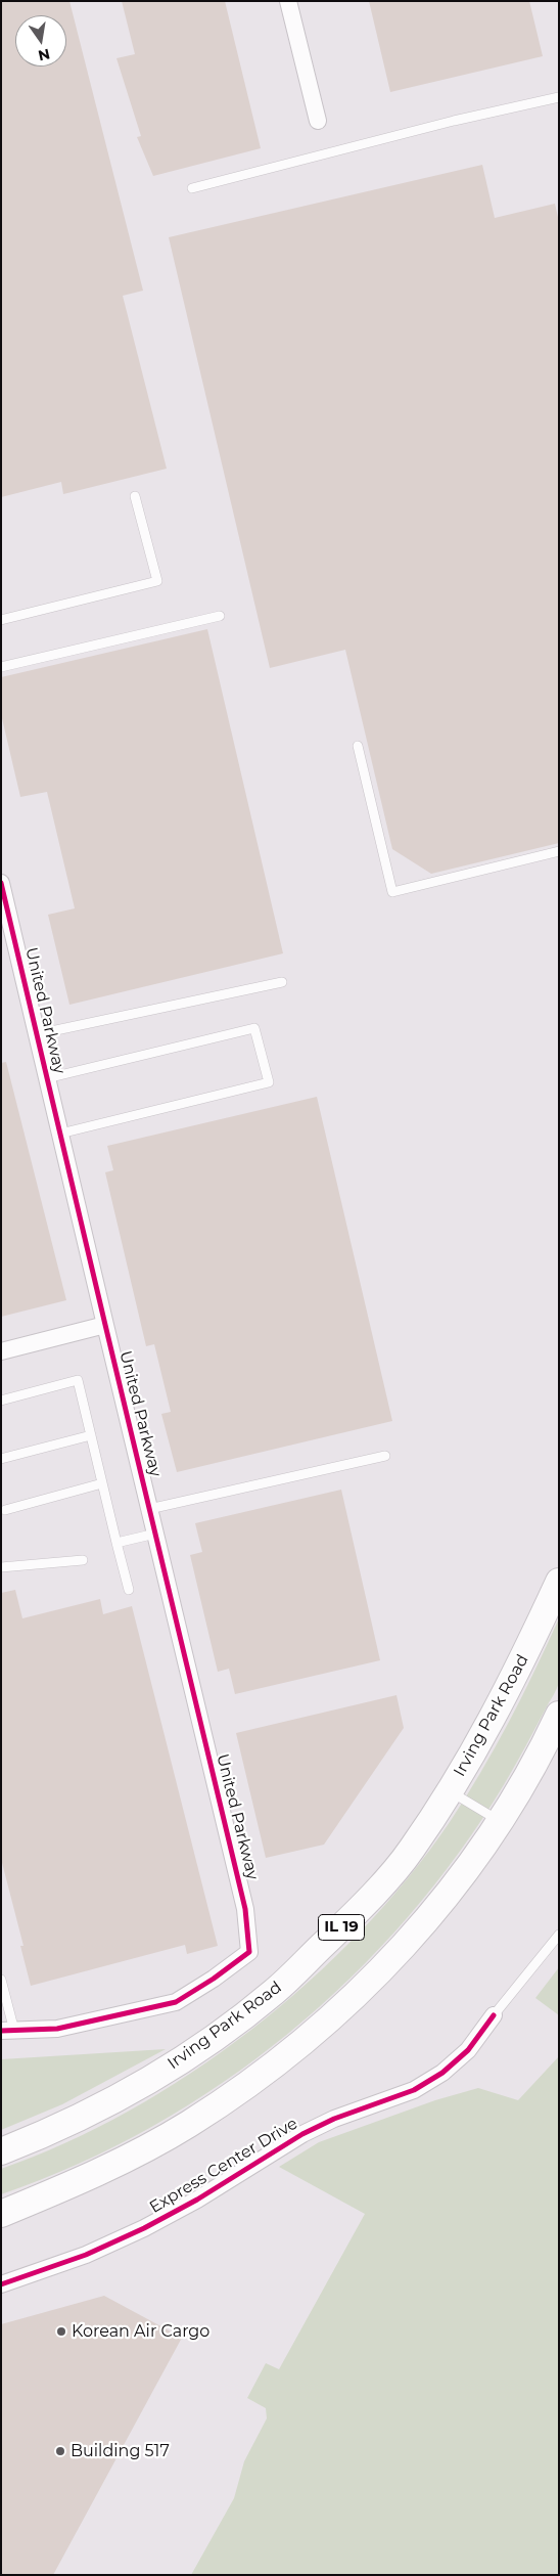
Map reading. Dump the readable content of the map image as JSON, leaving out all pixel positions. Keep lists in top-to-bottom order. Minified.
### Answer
{"streets":{"main road":["Irving Park Road","IL 19"],"street":["United Parkway","Express Center Drive"]},"places":["Korean Air Cargo","Building 517"],"north":"bottom"}
